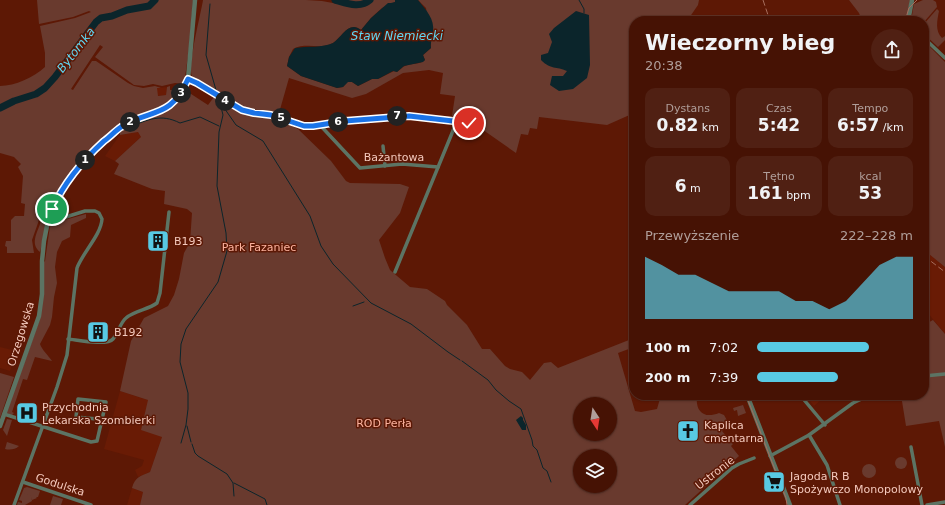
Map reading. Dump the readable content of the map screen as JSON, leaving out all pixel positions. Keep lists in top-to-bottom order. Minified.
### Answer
{"streets":{"street":["Bażantowa","Orzegowska","Ustronie","Godulska"]},"water":["Staw Niemiecki","Bytomka"],"parks":["Park Fazaniec","ROD Perła"],"places":{"building":["B193","B192"],"hospital":["Przychodnia Lekarska Szombierki"],"church":["Kaplica cmentarna"],"supermarket":["Jagoda R B Spożywczo Monopolowy"]},"north":"bottom","page":{"heading":["Wieczorny bieg","20:38"],"pins":["3","4","7","5","2","6","1"],"stats":[["Dystans","0.82 km"],["Czas","5:42"],["Tempo","6:57 /km"],["6 m"],["Tętno","161 bpm"],["kcal","53"]],"chart":["Przewyższenie","222–228 m"],"list":[{"name":"100 m","note":"7:02"},{"name":"200 m","note":"7:39"}]}}
